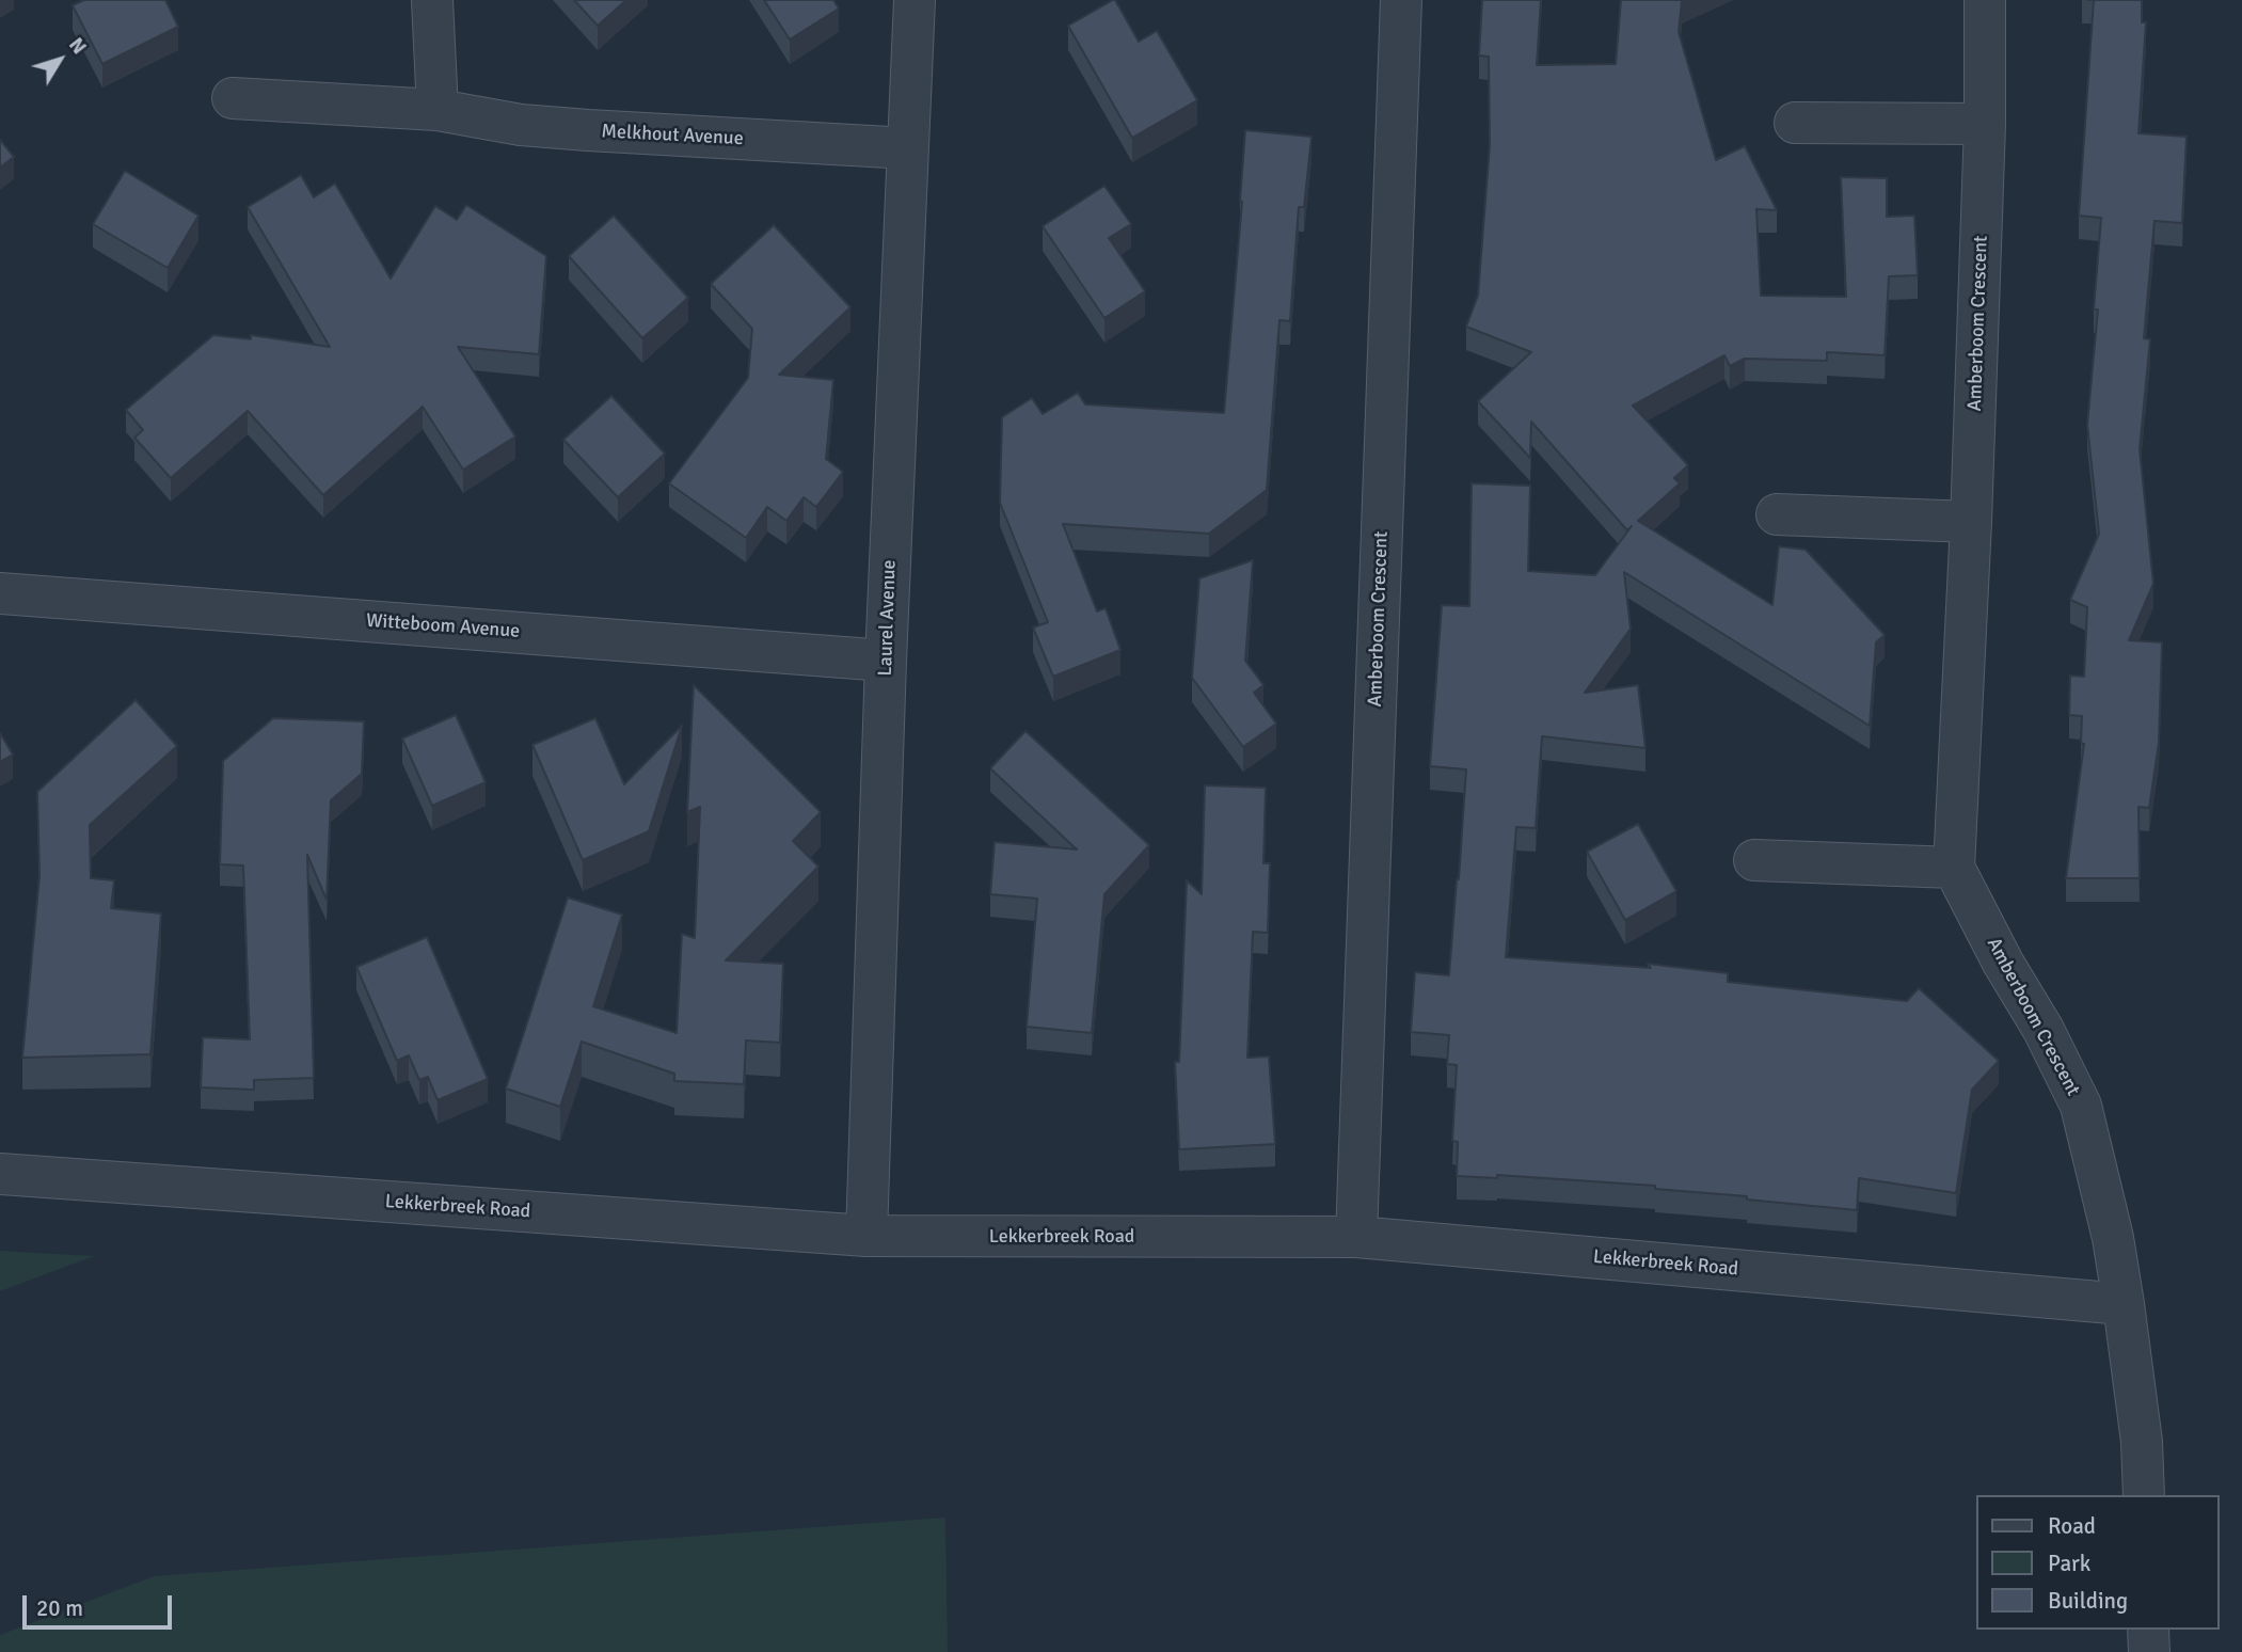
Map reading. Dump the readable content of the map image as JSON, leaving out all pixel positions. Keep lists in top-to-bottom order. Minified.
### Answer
{"streets":{"street":["Melkhout Avenue","Amberboom Crescent","Laurel Avenue","Witteboom Avenue","Lekkerbreek Road"]},"crossings":[["Melkhout Avenue","Laurel Avenue"],["Amberboom Crescent","Lekkerbreek Road"],["Laurel Avenue","Witteboom Avenue"],["Laurel Avenue","Lekkerbreek Road"]],"legend":["Road","Park","Building"],"scale_bar":"20 m","north":"top right"}
